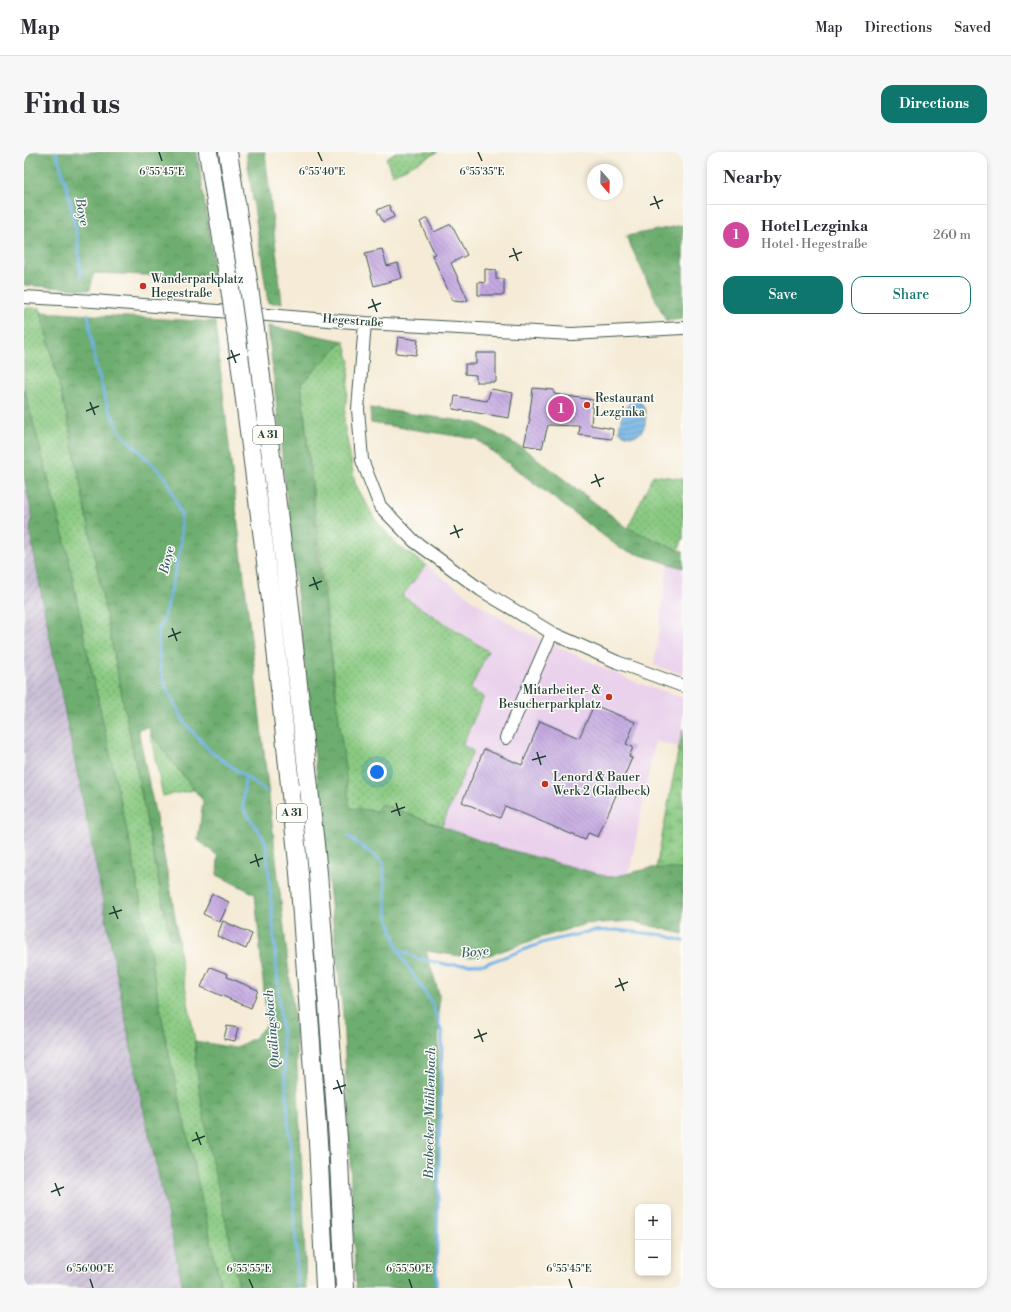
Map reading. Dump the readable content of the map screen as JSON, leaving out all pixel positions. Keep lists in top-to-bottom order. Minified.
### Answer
{"streets":{"highway":["A 31"],"street":["Hegestraße"]},"water":["Boye","Quälingsbach","Brabecker Mühlenbach"],"places":["Wanderparkplatz Hegestraße","Restaurant Lezginka","Mitarbeiter- & Besucherparkplatz","Lenord & Bauer Werk 2 (Gladbeck)"],"north":"bottom","page":{"header":"Map","nav":["Map","Directions","Saved"],"buttons":["Directions",["Save","Share"]],"title":"Find us","heading":"Nearby","list":[{"mark":"1","name":"Hotel Lezginka","note":"Hotel · Hegestraße","value":"260 m"}],"pins":"1","map_buttons":["+","−"]},"coordinates":["6°55'45\"E","6°55'40\"E","6°55'35\"E","6°56'00\"E","6°55'55\"E","6°55'50\"E"]}
